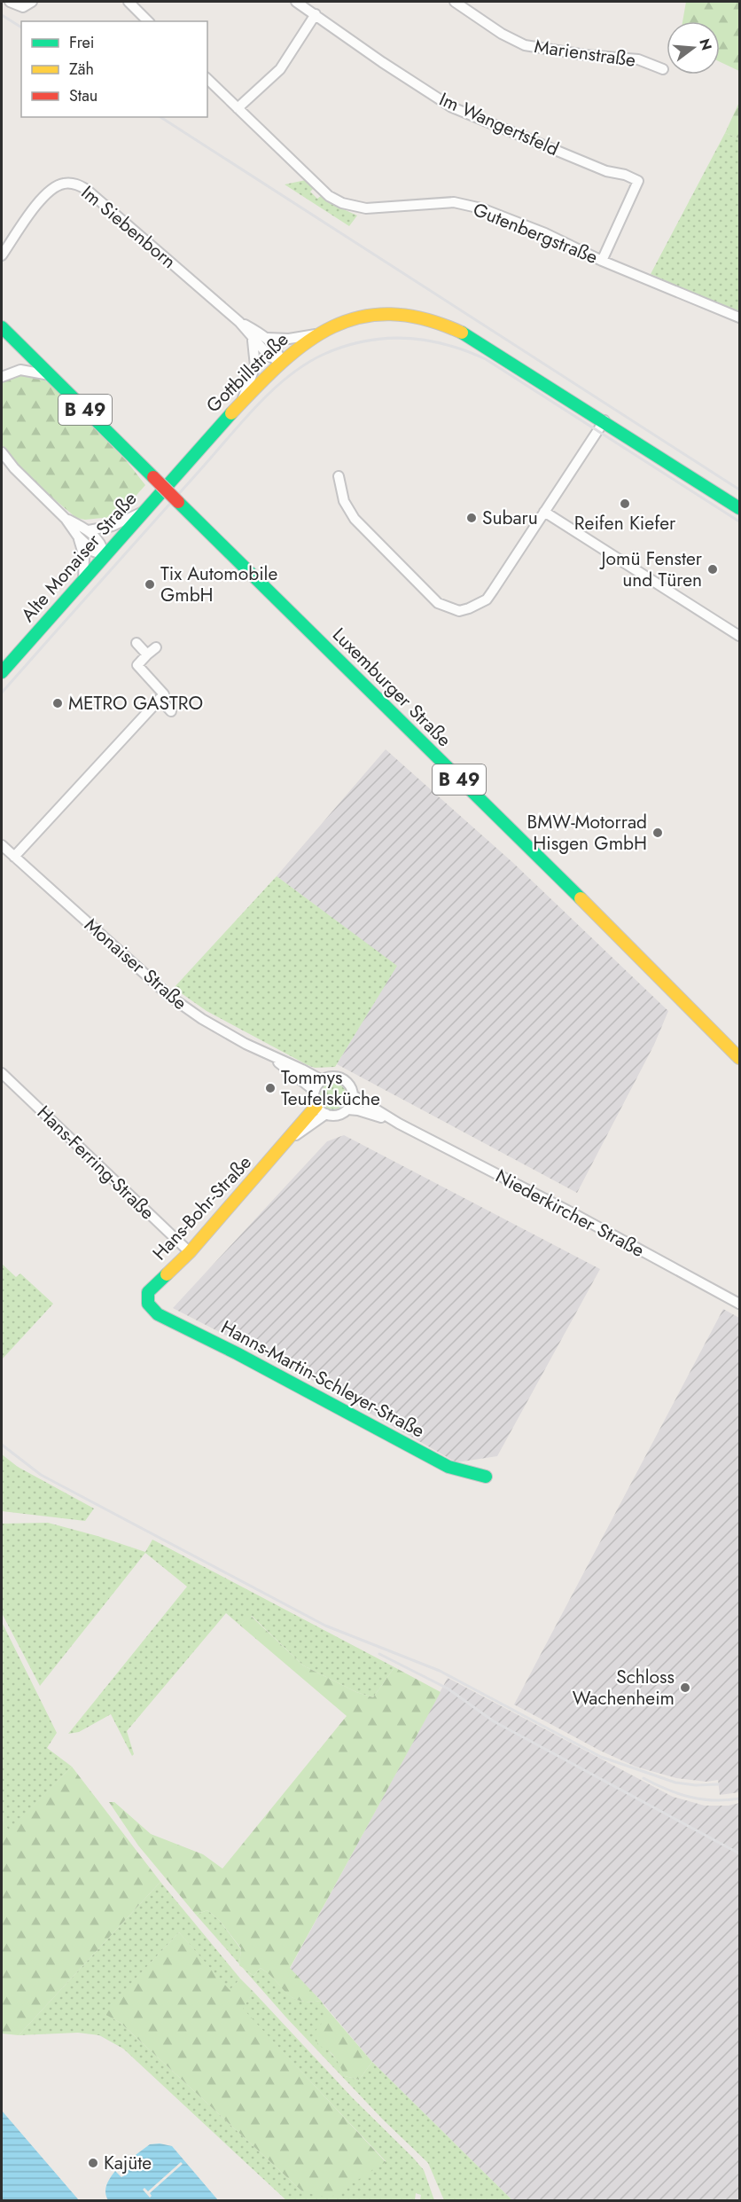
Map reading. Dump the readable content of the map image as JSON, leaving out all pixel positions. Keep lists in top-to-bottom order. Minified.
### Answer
{"streets":{"street":["Marienstraße","Im Wangertsfeld","Im Siebenborn","Gutenbergstraße","Gottbillstraße","B 49","Alte Monaiser Straße","Luxemburger Straße","Monaiser Straße","Hans-Ferring-Straße","Hans-Bohr-Straße","Niederkircher Straße","Hanns-Martin-Schleyer-Straße"]},"crossings":[["Im Wangertsfeld","Gutenbergstraße"],["Im Siebenborn","Gottbillstraße"],["Gottbillstraße","Alte Monaiser Straße"],["B 49","Luxemburger Straße"],["Monaiser Straße","Hans-Bohr-Straße"],["Monaiser Straße","Niederkircher Straße"],["Hans-Ferring-Straße","Hans-Bohr-Straße"],["Hans-Bohr-Straße","Niederkircher Straße"],["Hans-Bohr-Straße","Hanns-Martin-Schleyer-Straße"]],"places":["Reifen Kiefer","Subaru","Jomü Fenster und Türen","Tix Automobile GmbH","METRO GASTRO","BMW-Motorrad Hisgen GmbH","Tommys Teufelsküche","Schloss Wachenheim","Kajüte"],"legend":["Frei","Zäh","Stau"],"north":"right"}
